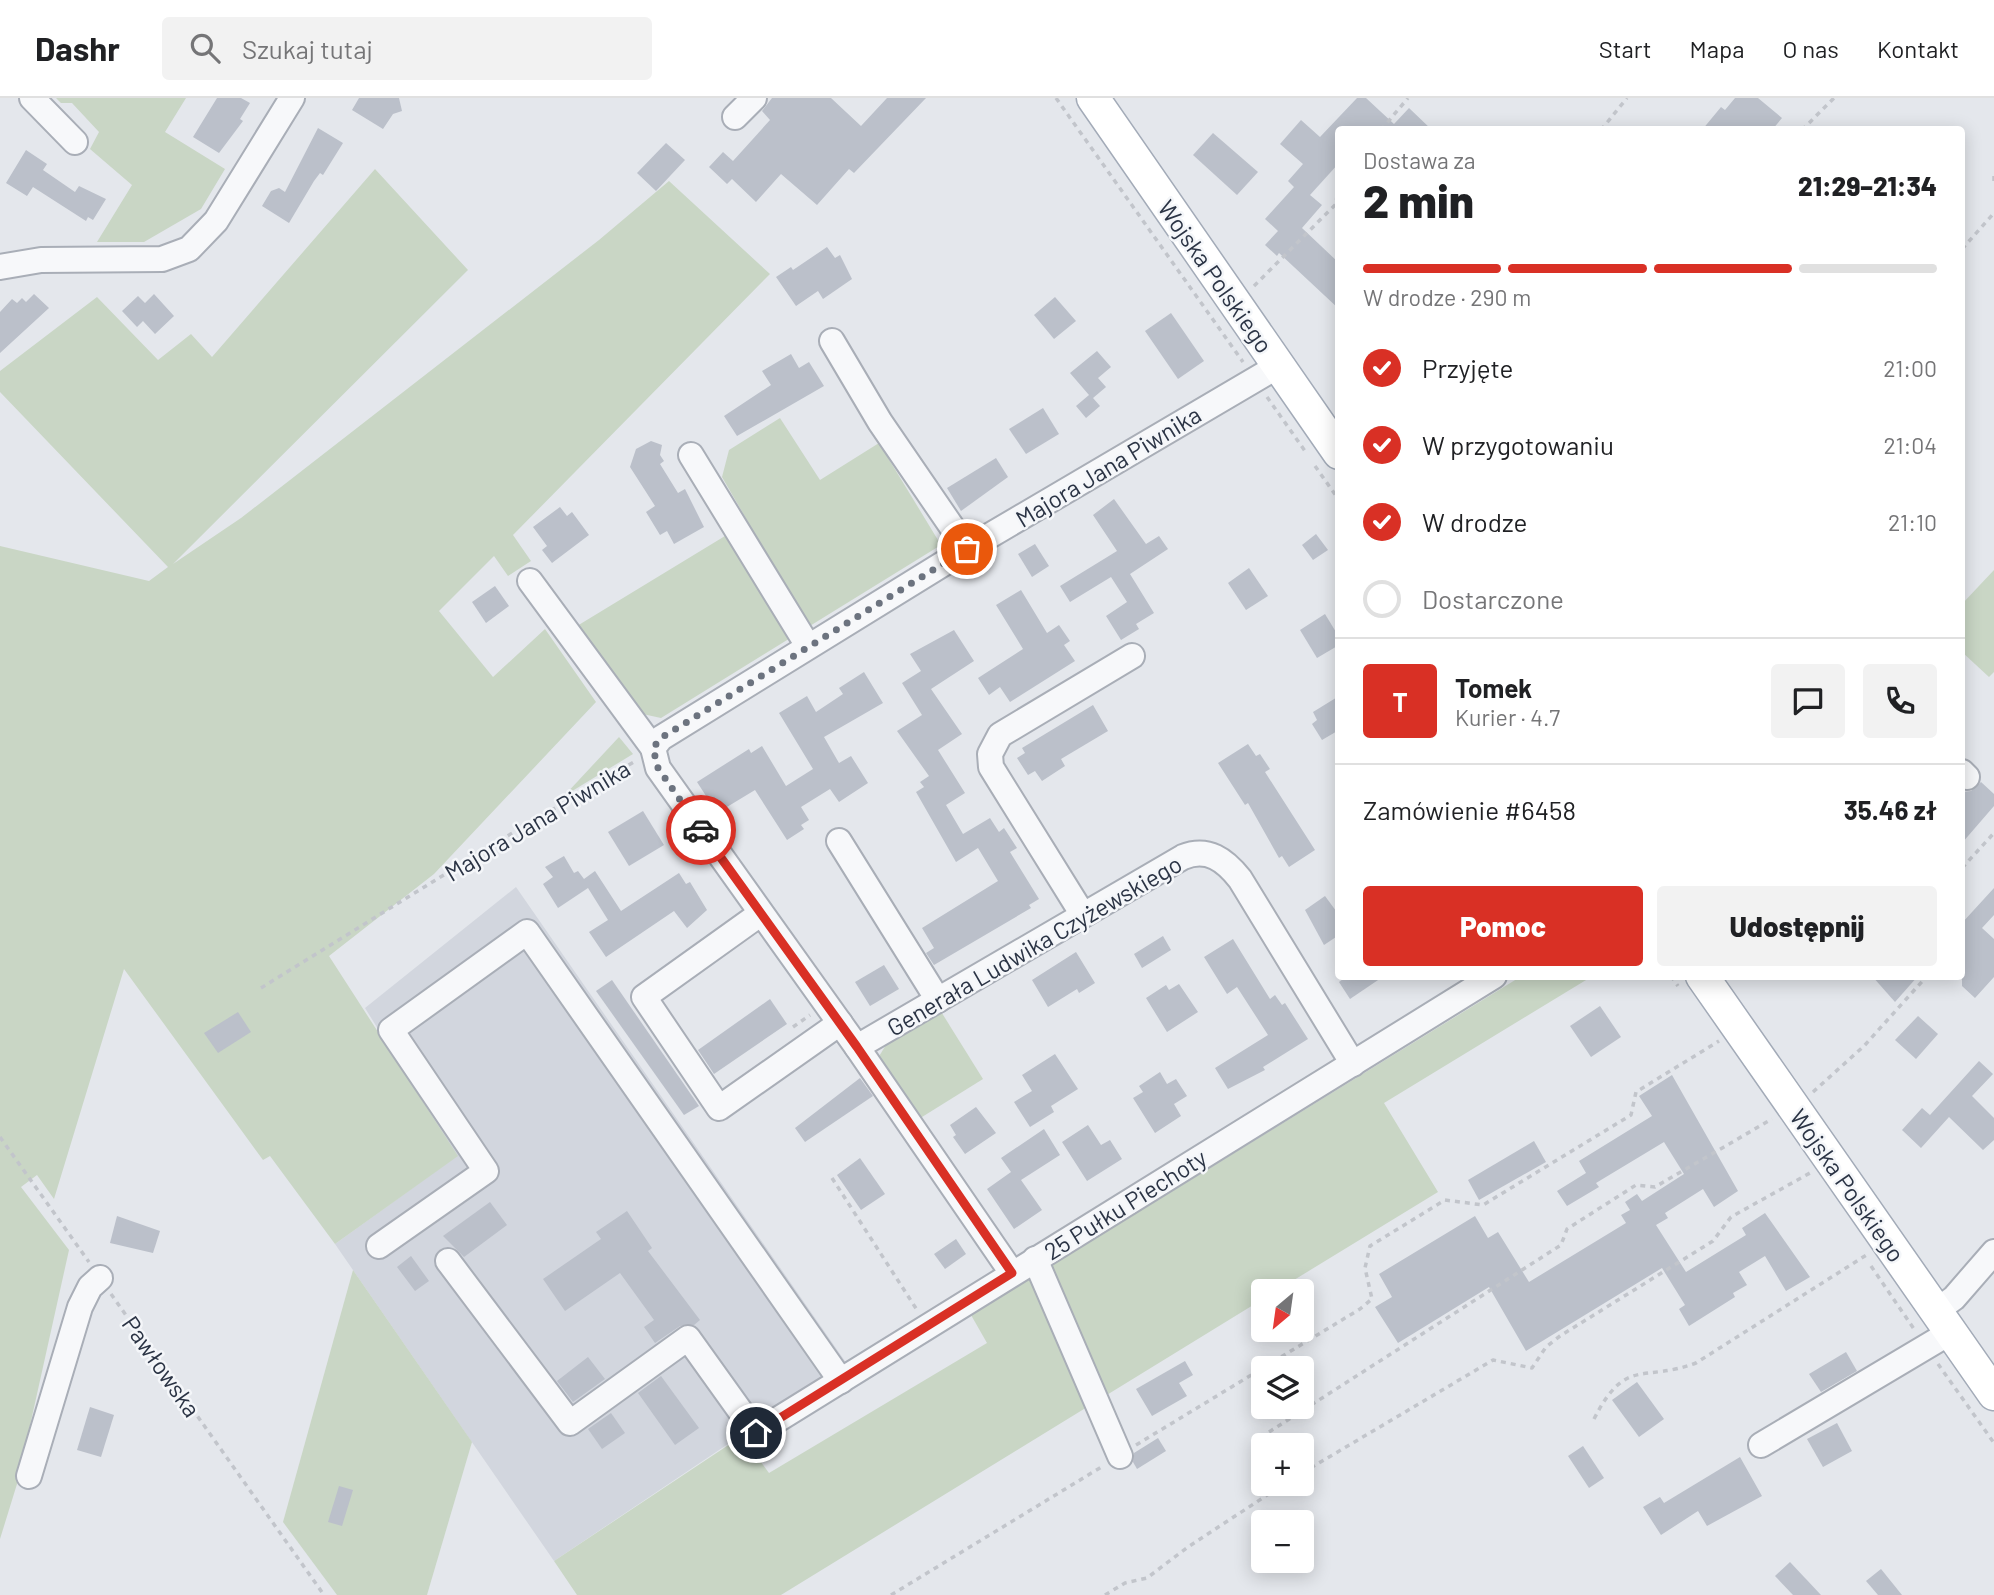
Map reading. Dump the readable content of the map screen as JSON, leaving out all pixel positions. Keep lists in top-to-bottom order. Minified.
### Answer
{"streets":{"main road":["Wojska Polskiego"],"street":["Majora Jana Piwnika","Generała Ludwika Czyżewskiego","25 Pułku Piechoty"],"path":["Pawłowska"]},"crossings":[["Wojska Polskiego","Majora Jana Piwnika"],["Generała Ludwika Czyżewskiego","25 Pułku Piechoty"]],"north":"bottom left","page":{"header":"Dashr","search":"Szukaj tutaj","nav":["Start","Mapa","O nas","Kontakt"],"heading":["2 min","Dostawa za","21:29–21:34"],"panel":["Tomek","Kurier · 4.7","Zamówienie #6458","35.46 zł"],"bar":"W drodze · 290 m","list":[["Przyjęte","21:00"],["W przygotowaniu","21:04"],["W drodze","21:10"],"Dostarczone"],"round":"T","buttons":["Pomoc","Udostępnij"],"map_buttons":["+","−"]}}
